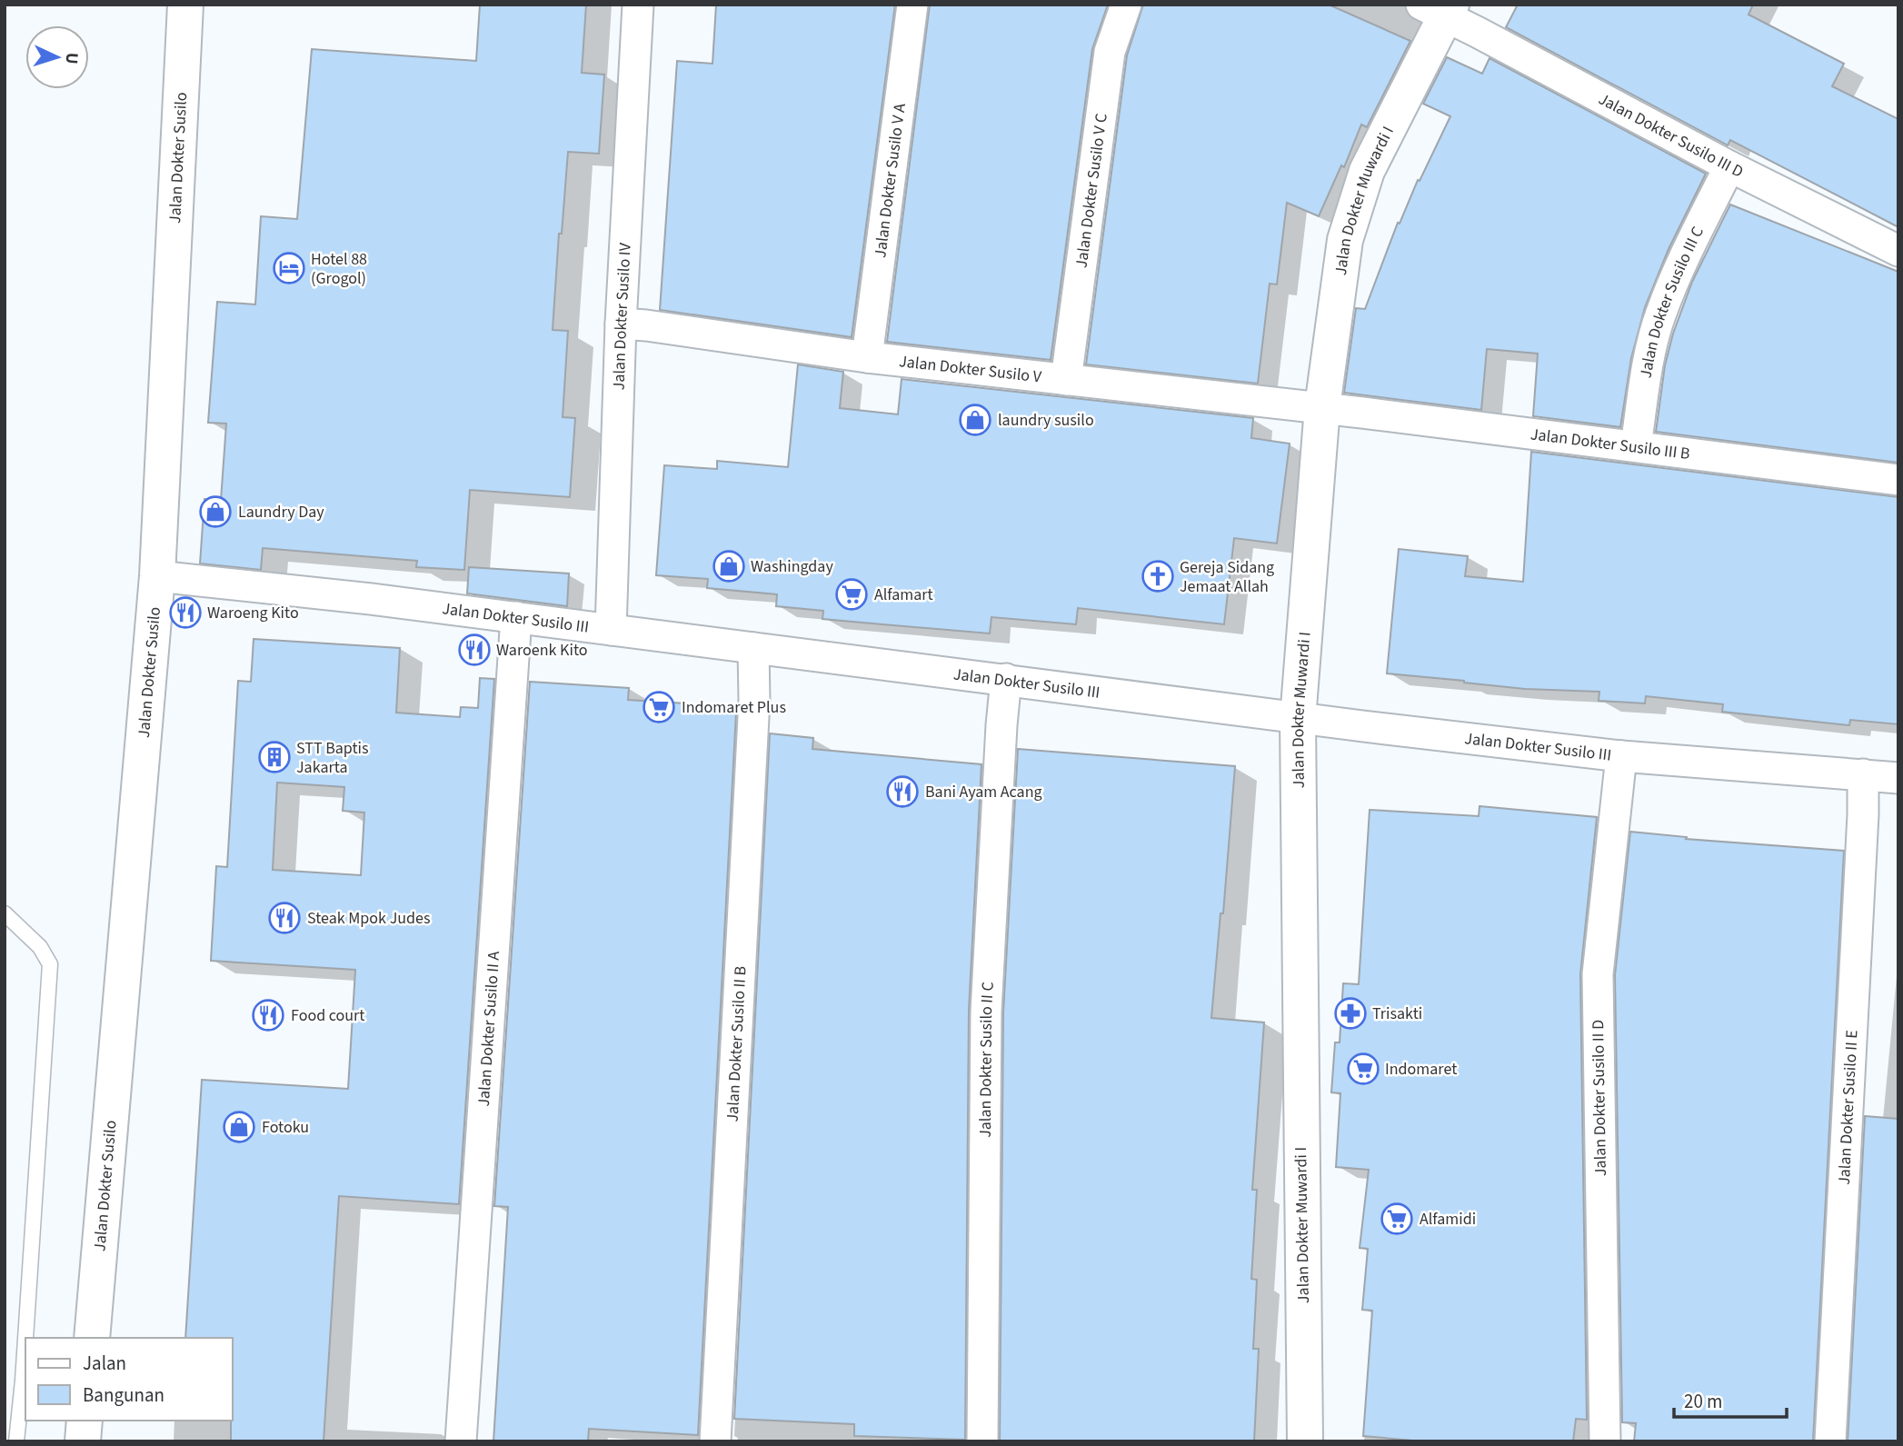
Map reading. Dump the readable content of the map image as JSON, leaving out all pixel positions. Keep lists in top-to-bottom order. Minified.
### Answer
{"streets":{"street":["Jalan Dokter Susilo III D","Jalan Dokter Susilo","Jalan Dokter Susilo V A","Jalan Dokter Susilo V C","Jalan Dokter Muwardi I","Jalan Dokter Susilo III C","Jalan Dokter Susilo IV","Jalan Dokter Susilo V","Jalan Dokter Susilo III B","Jalan Dokter Susilo III","Jalan Dokter Susilo II A","Jalan Dokter Susilo II B","Jalan Dokter Susilo II C","Jalan Dokter Susilo II D","Jalan Dokter Susilo II E"]},"crossings":[["Jalan Dokter Susilo III D","Jalan Dokter Muwardi I"],["Jalan Dokter Susilo III D","Jalan Dokter Susilo III C"],["Jalan Dokter Susilo","Jalan Dokter Susilo III"],["Jalan Dokter Susilo V A","Jalan Dokter Susilo V"],["Jalan Dokter Susilo V C","Jalan Dokter Susilo V"],["Jalan Dokter Muwardi I","Jalan Dokter Susilo V"],["Jalan Dokter Muwardi I","Jalan Dokter Susilo III B"],["Jalan Dokter Muwardi I","Jalan Dokter Susilo III"],["Jalan Dokter Susilo III C","Jalan Dokter Susilo III B"],["Jalan Dokter Susilo IV","Jalan Dokter Susilo V"],["Jalan Dokter Susilo IV","Jalan Dokter Susilo III"],["Jalan Dokter Susilo V","Jalan Dokter Susilo III B"],["Jalan Dokter Susilo III","Jalan Dokter Susilo II A"],["Jalan Dokter Susilo III","Jalan Dokter Susilo II B"],["Jalan Dokter Susilo III","Jalan Dokter Susilo II C"],["Jalan Dokter Susilo III","Jalan Dokter Susilo II D"],["Jalan Dokter Susilo III","Jalan Dokter Susilo II E"]],"places":{"hotel":["Hotel 88 (Grogol)"],"shop":["laundry susilo","Laundry Day","Washingday","Fotoku"],"church":["Gereja Sidang Jemaat Allah"],"supermarket":["Alfamart","Indomaret Plus","Indomaret","Alfamidi"],"restaurant":["Waroeng Kito","Waroenk Kito","Bani Ayam Acang","Steak Mpok Judes","Food court"],"building":["STT Baptis Jakarta"],"pharmacy":["Trisakti"]},"legend":["Jalan","Bangunan"],"scale_bar":"20 m","north":"right"}
